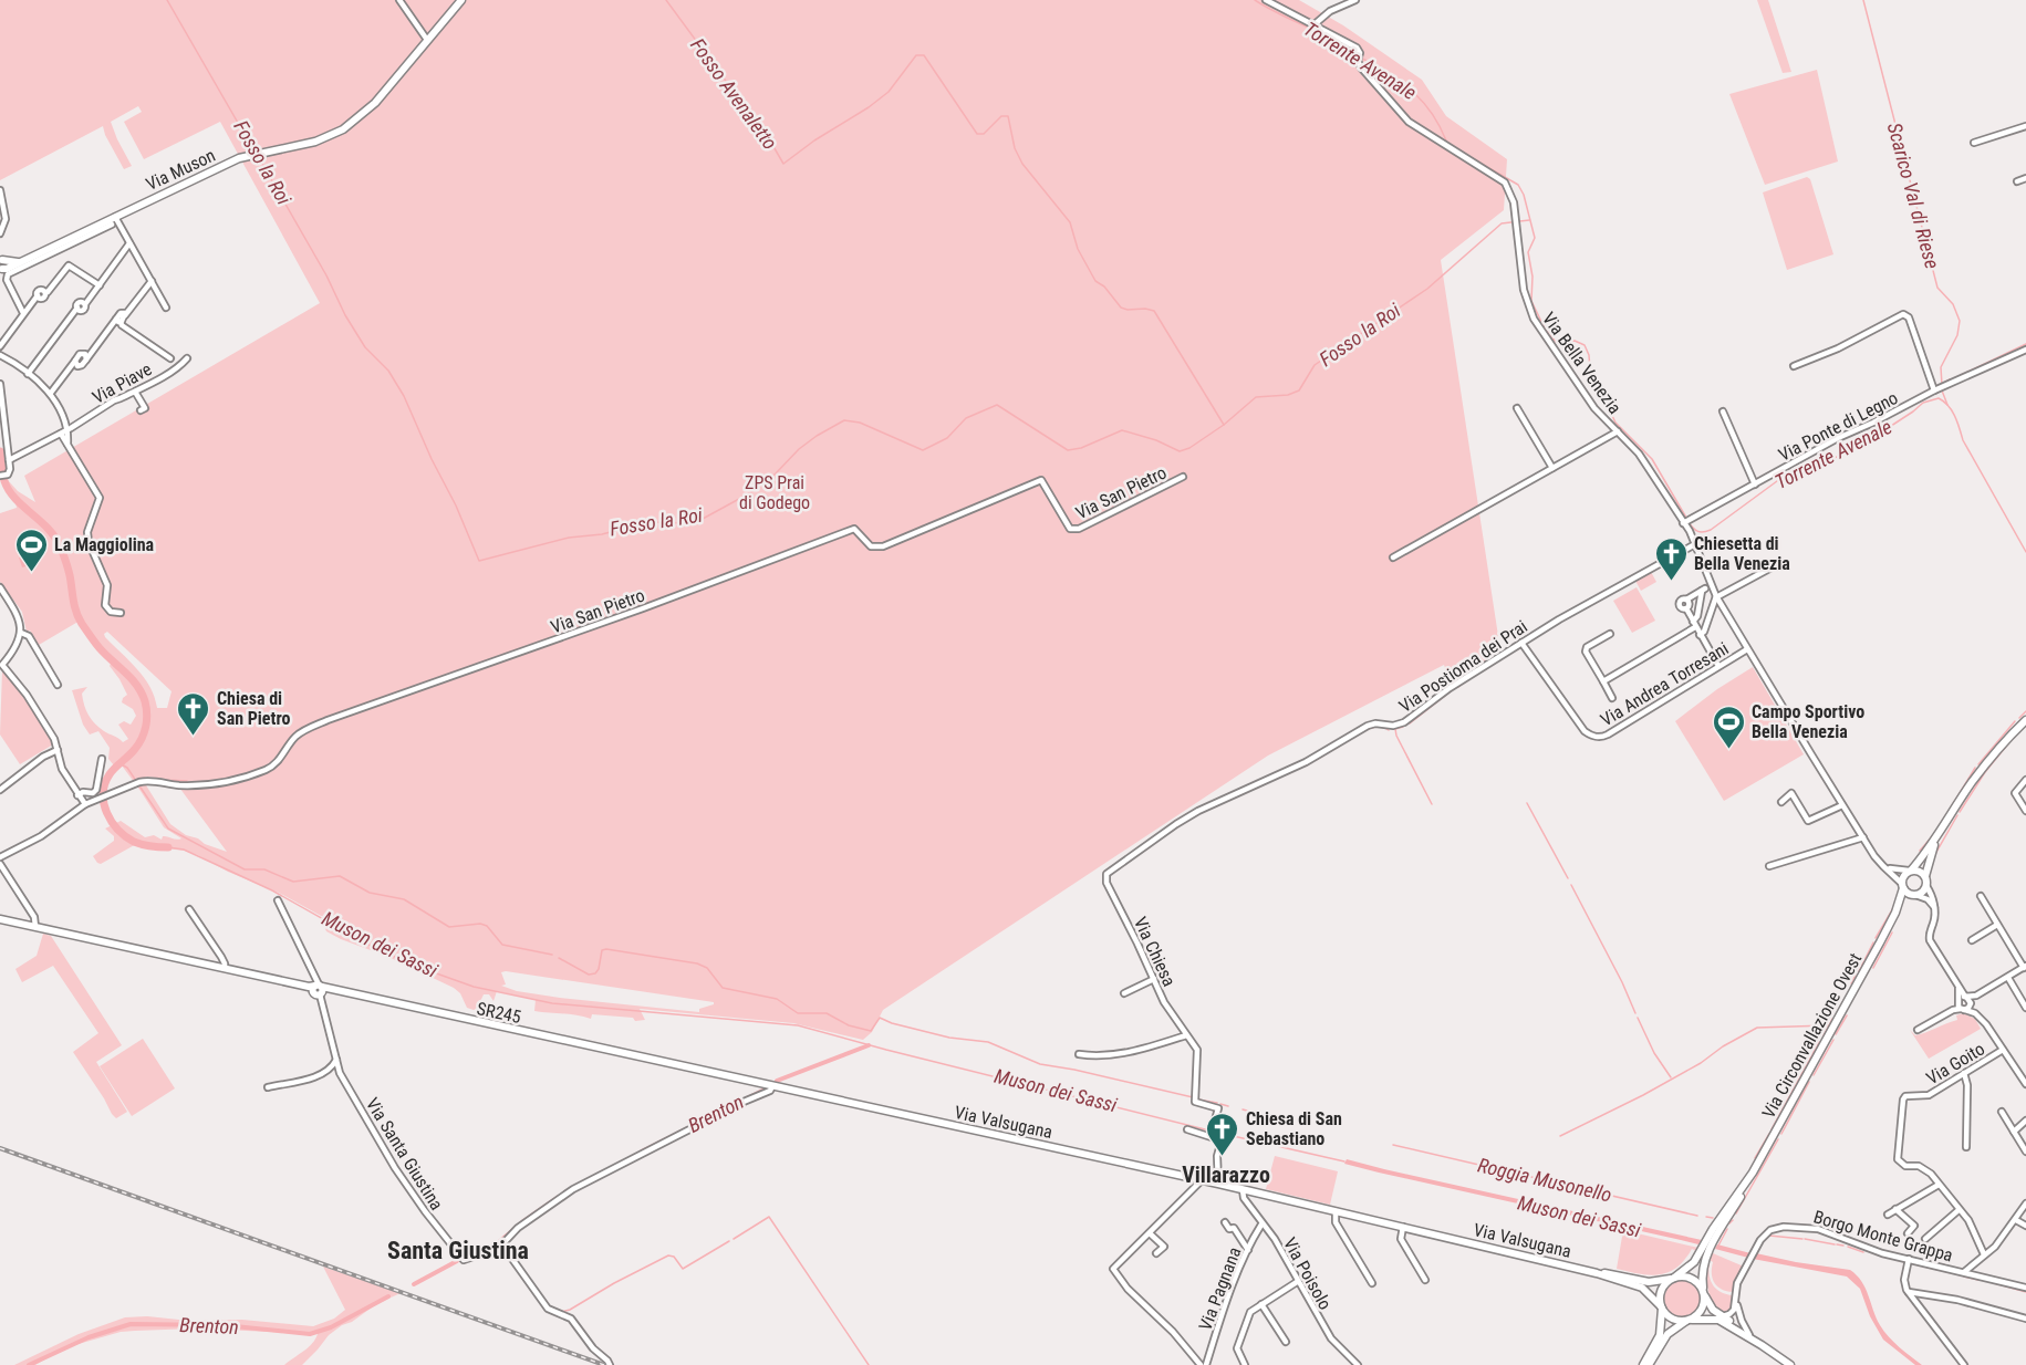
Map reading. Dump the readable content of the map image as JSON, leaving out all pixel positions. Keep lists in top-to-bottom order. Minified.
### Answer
{"streets":{"main road":["Via Muson","SR245","Via Circonvallazione Ovest","Via Valsugana"],"street":["Via Bella Venezia","Via Piave","Via Ponte di Legno","Via San Pietro","Via Postioma dei Prai","Via Andrea Torresani","Via Chiesa","Via Goito","Via Santa Giustina","Borgo Monte Grappa","Via Poisolo","Via Pagnana"]},"crossings":[["Via Bella Venezia","Via Ponte di Legno"],["Via Bella Venezia","Via Postioma dei Prai"],["Via Bella Venezia","Via Andrea Torresani"],["Via Bella Venezia","Via Circonvallazione Ovest"],["Via Postioma dei Prai","Via Andrea Torresani"],["Via Postioma dei Prai","Via Chiesa"],["Via Chiesa","Via Valsugana"],["SR245","Via Valsugana"],["SR245","Via Santa Giustina"],["Via Circonvallazione Ovest","Via Valsugana"],["Via Valsugana","Via Poisolo"],["Via Poisolo","Via Pagnana"]],"districts":["Villarazzo","Santa Giustina"],"water":["Torrente Avenale","Fosso Avenaletto","Fosso la Roi","Scarico Val di Riese","Muson dei Sassi","Brenton","Roggia Musonello"],"parks":["ZPS Prai di Godego"],"places":{"sports":["La Maggiolina","Campo Sportivo Bella Venezia"],"church":["Chiesetta di Bella Venezia","Chiesa di San Pietro","Chiesa di San Sebastiano"]}}
